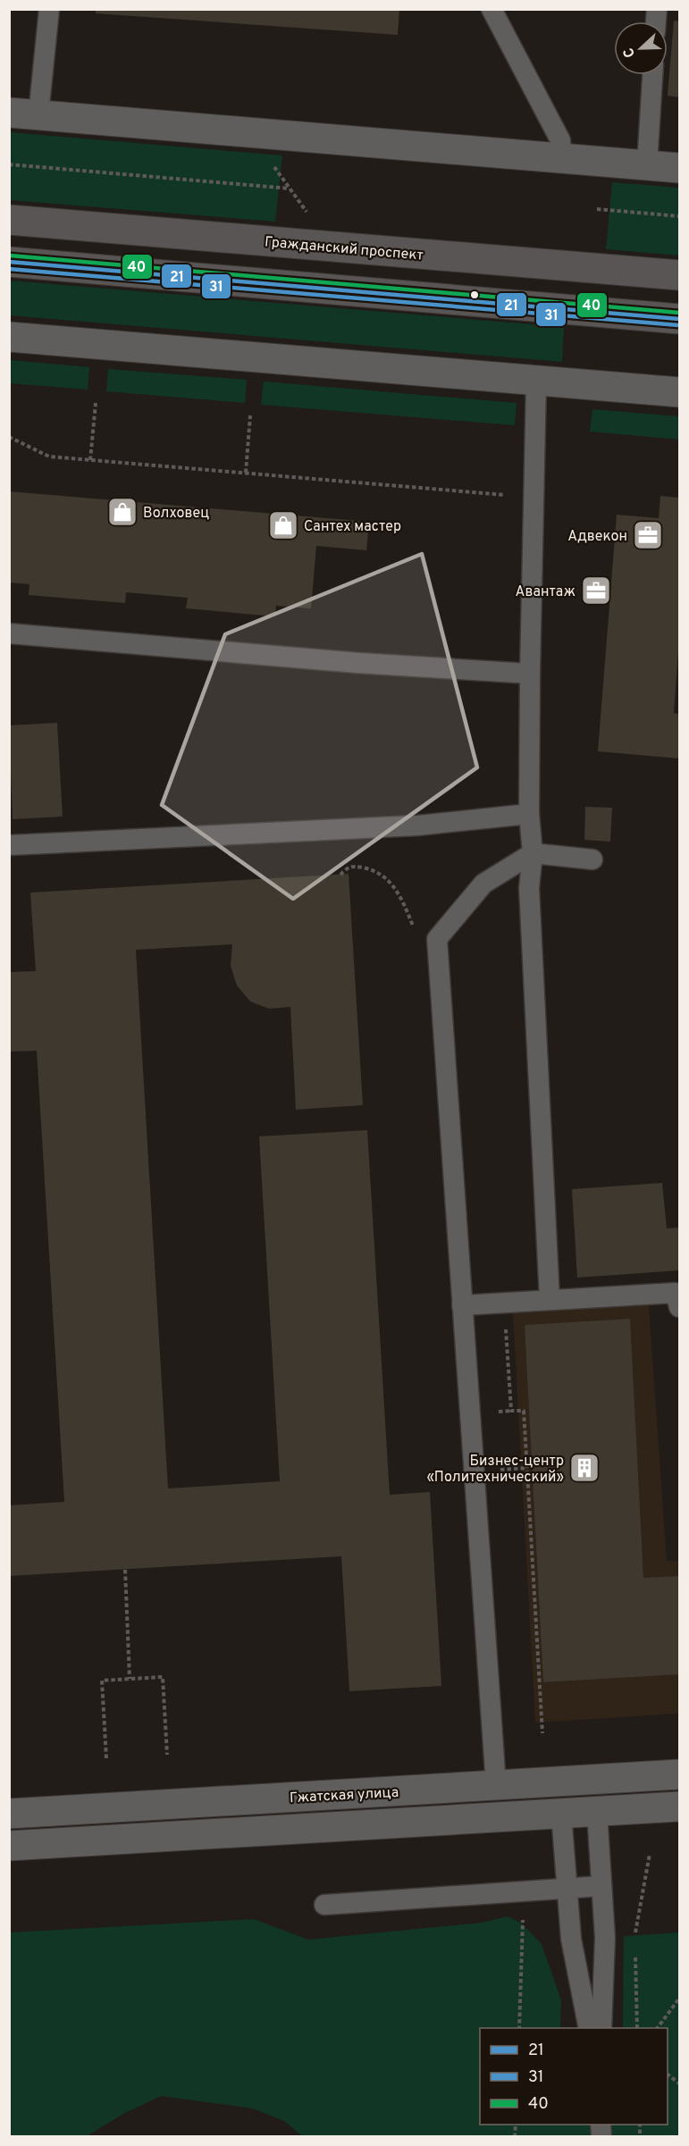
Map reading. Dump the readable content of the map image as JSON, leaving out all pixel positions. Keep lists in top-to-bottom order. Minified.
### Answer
{"streets":{"main road":["Гражданский проспект"],"street":["Гжатская улица"]},"places":{"shop":["Волховец","Сантех мастер"],"office":["Адвекон","Авантаж"],"building":["Бизнес-центр «Политехнический»"]},"lines":["transit line 40","transit line 21","transit line 31"],"legend":["21","31","40"],"north":"left"}
